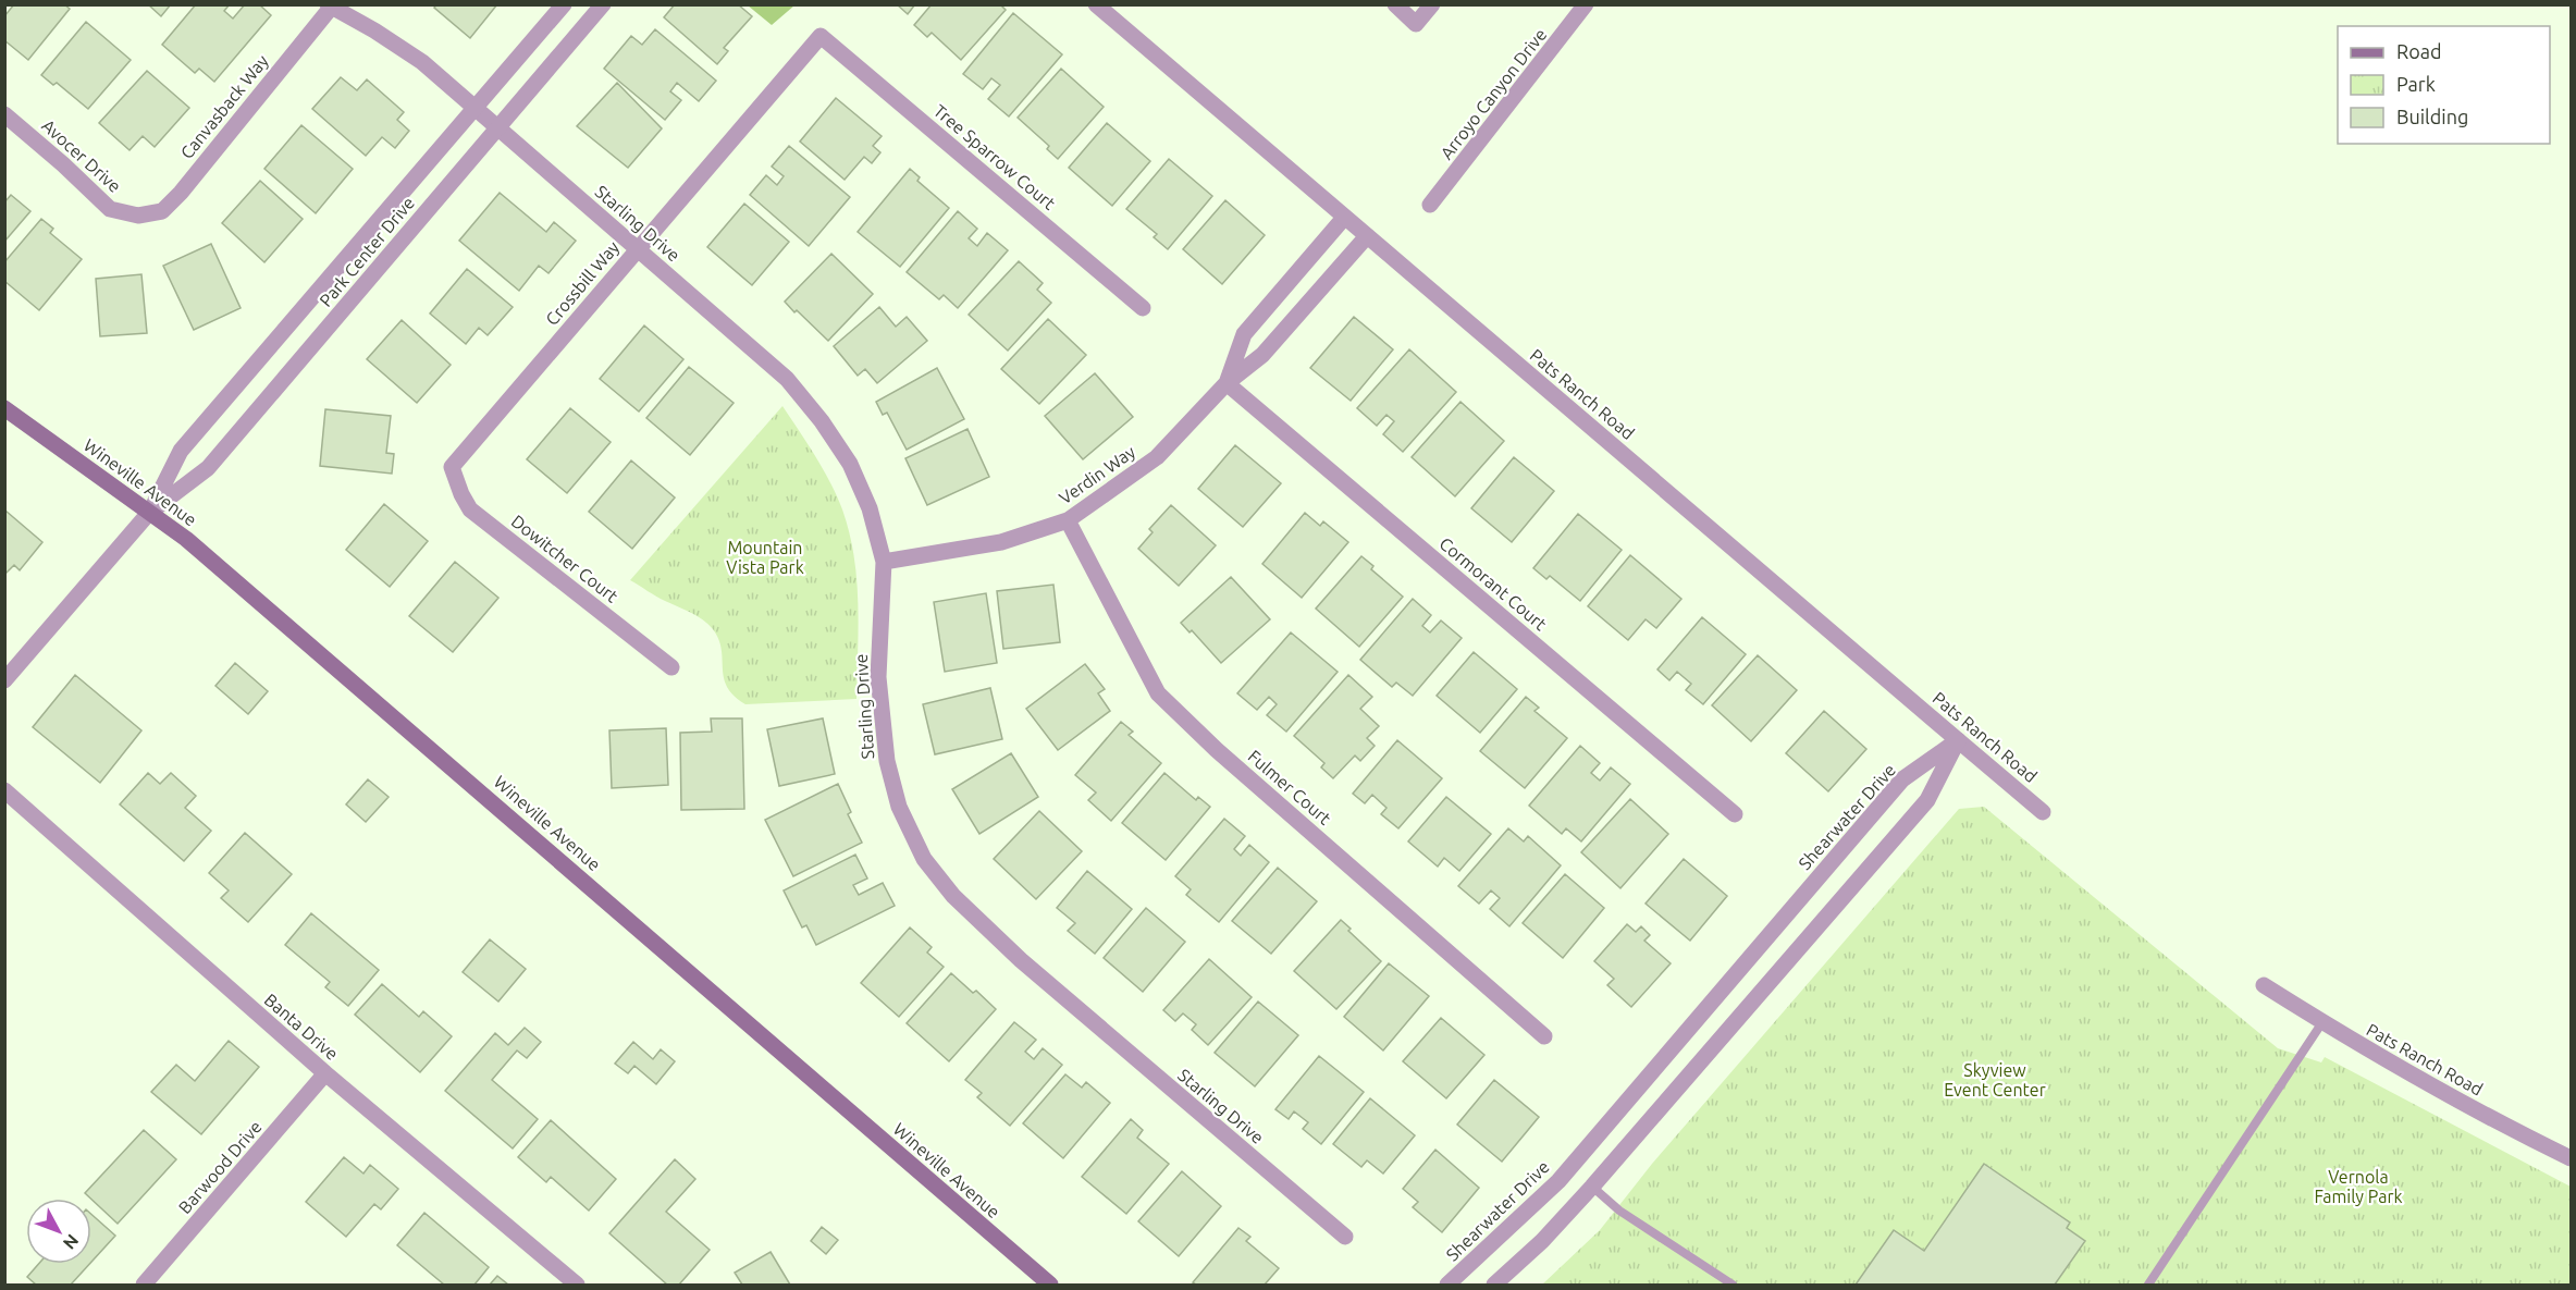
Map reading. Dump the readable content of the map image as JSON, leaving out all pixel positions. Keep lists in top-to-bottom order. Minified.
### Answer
{"streets":{"main road":["Wineville Avenue"],"street":["Arroyo Canyon Drive","Canvasback Way","Avocer Drive","Tree Sparrow Court","Starling Drive","Park Center Drive","Crossbill Way","Pats Ranch Road","Verdin Way","Dowitcher Court","Cormorant Court","Fulmer Court","Shearwater Drive","Banta Drive","Barwood Drive"]},"crossings":[["Canvasback Way","Avocer Drive"],["Canvasback Way","Starling Drive"],["Tree Sparrow Court","Crossbill Way"],["Starling Drive","Park Center Drive"],["Starling Drive","Crossbill Way"],["Starling Drive","Verdin Way"],["Park Center Drive","Wineville Avenue"],["Crossbill Way","Dowitcher Court"],["Pats Ranch Road","Verdin Way"],["Pats Ranch Road","Shearwater Drive"],["Verdin Way","Cormorant Court"],["Verdin Way","Fulmer Court"],["Banta Drive","Barwood Drive"]],"parks":["Mountain Vista Park","Skyview Event Center","Vernola Family Park"],"legend":["Road","Park","Building"],"north":"bottom right"}
